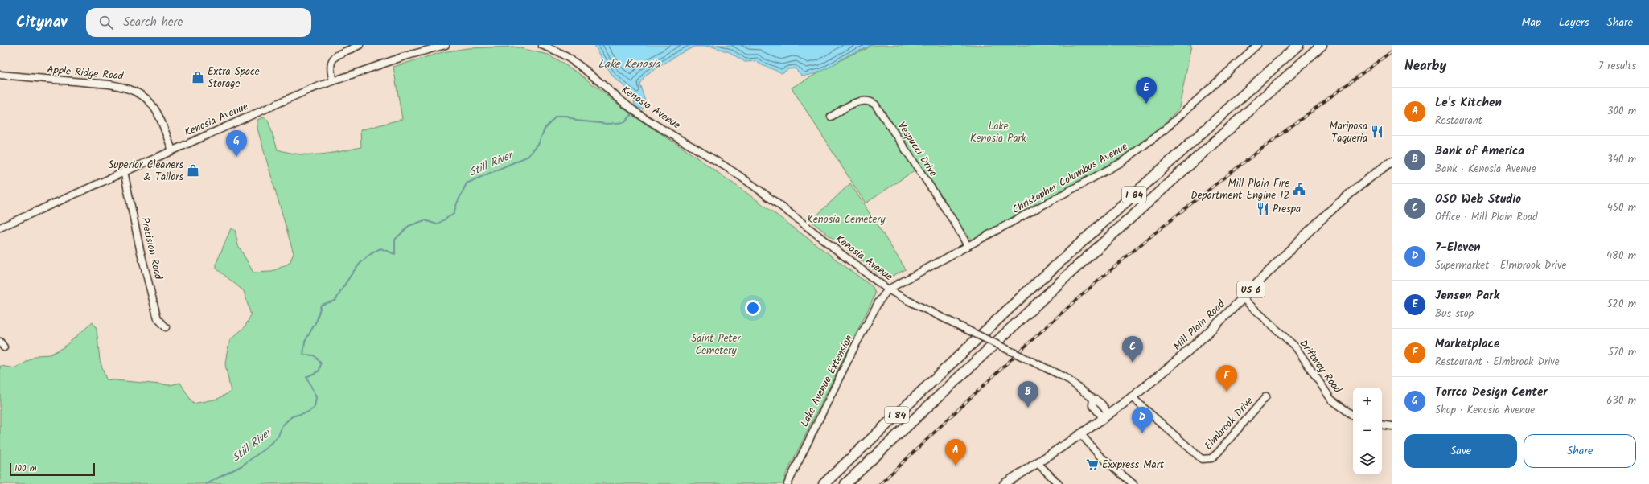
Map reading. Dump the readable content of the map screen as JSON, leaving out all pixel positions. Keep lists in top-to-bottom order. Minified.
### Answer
{"streets":{"highway":["I 84"],"main road":["US 6","Mill Plain Road"],"street":["Apple Ridge Road","Kenosia Avenue","Vespucci Drive","Christopher Columbus Avenue","Precision Road","Driftway Road","Lake Avenue Extension","Elmbrook Drive"]},"crossings":[["Apple Ridge Road","Kenosia Avenue"],["Kenosia Avenue","Christopher Columbus Avenue"],["Kenosia Avenue","Precision Road"],["Kenosia Avenue","Mill Plain Road"],["Kenosia Avenue","Lake Avenue Extension"],["Vespucci Drive","Christopher Columbus Avenue"],["Christopher Columbus Avenue","Lake Avenue Extension"],["Mill Plain Road","Driftway Road"],["Mill Plain Road","Elmbrook Drive"]],"water":["Lake Kenosia","Still River"],"parks":["Lake Kenosia Park","Kenosia Cemetery","Saint Peter Cemetery"],"places":{"shop":["Extra Space Storage","Superior Cleaners & Tailors"],"restaurant":["Mariposa Taqueria","Prespa"],"public building":["Mill Plain Fire Department Engine 12"],"supermarket":["Exxpress Mart"]},"scale_bar":"100 m","page":{"header":"Citynav","search":"Search here","nav":["Map","Layers","Share"],"heading":["Nearby","7 results"],"pins":["E","G","C","F","B","D","A"],"list":[{"mark":"A","name":"Le's Kitchen","note":"Restaurant","value":"300 m"},{"mark":"B","name":"Bank of America","note":"Bank · Kenosia Avenue","value":"340 m"},{"mark":"C","name":"OSO Web Studio","note":"Office · Mill Plain Road","value":"450 m"},{"mark":"D","name":"7-Eleven","note":"Supermarket · Elmbrook Drive","value":"480 m"},{"mark":"E","name":"Jensen Park","note":"Bus stop","value":"520 m"},{"mark":"F","name":"Marketplace","note":"Restaurant · Elmbrook Drive","value":"570 m"},{"mark":"G","name":"Torrco Design Center","note":"Shop · Kenosia Avenue","value":"630 m"}],"map_buttons":["+","−"],"buttons":["Save","Share"],"scale":"100 m"}}
